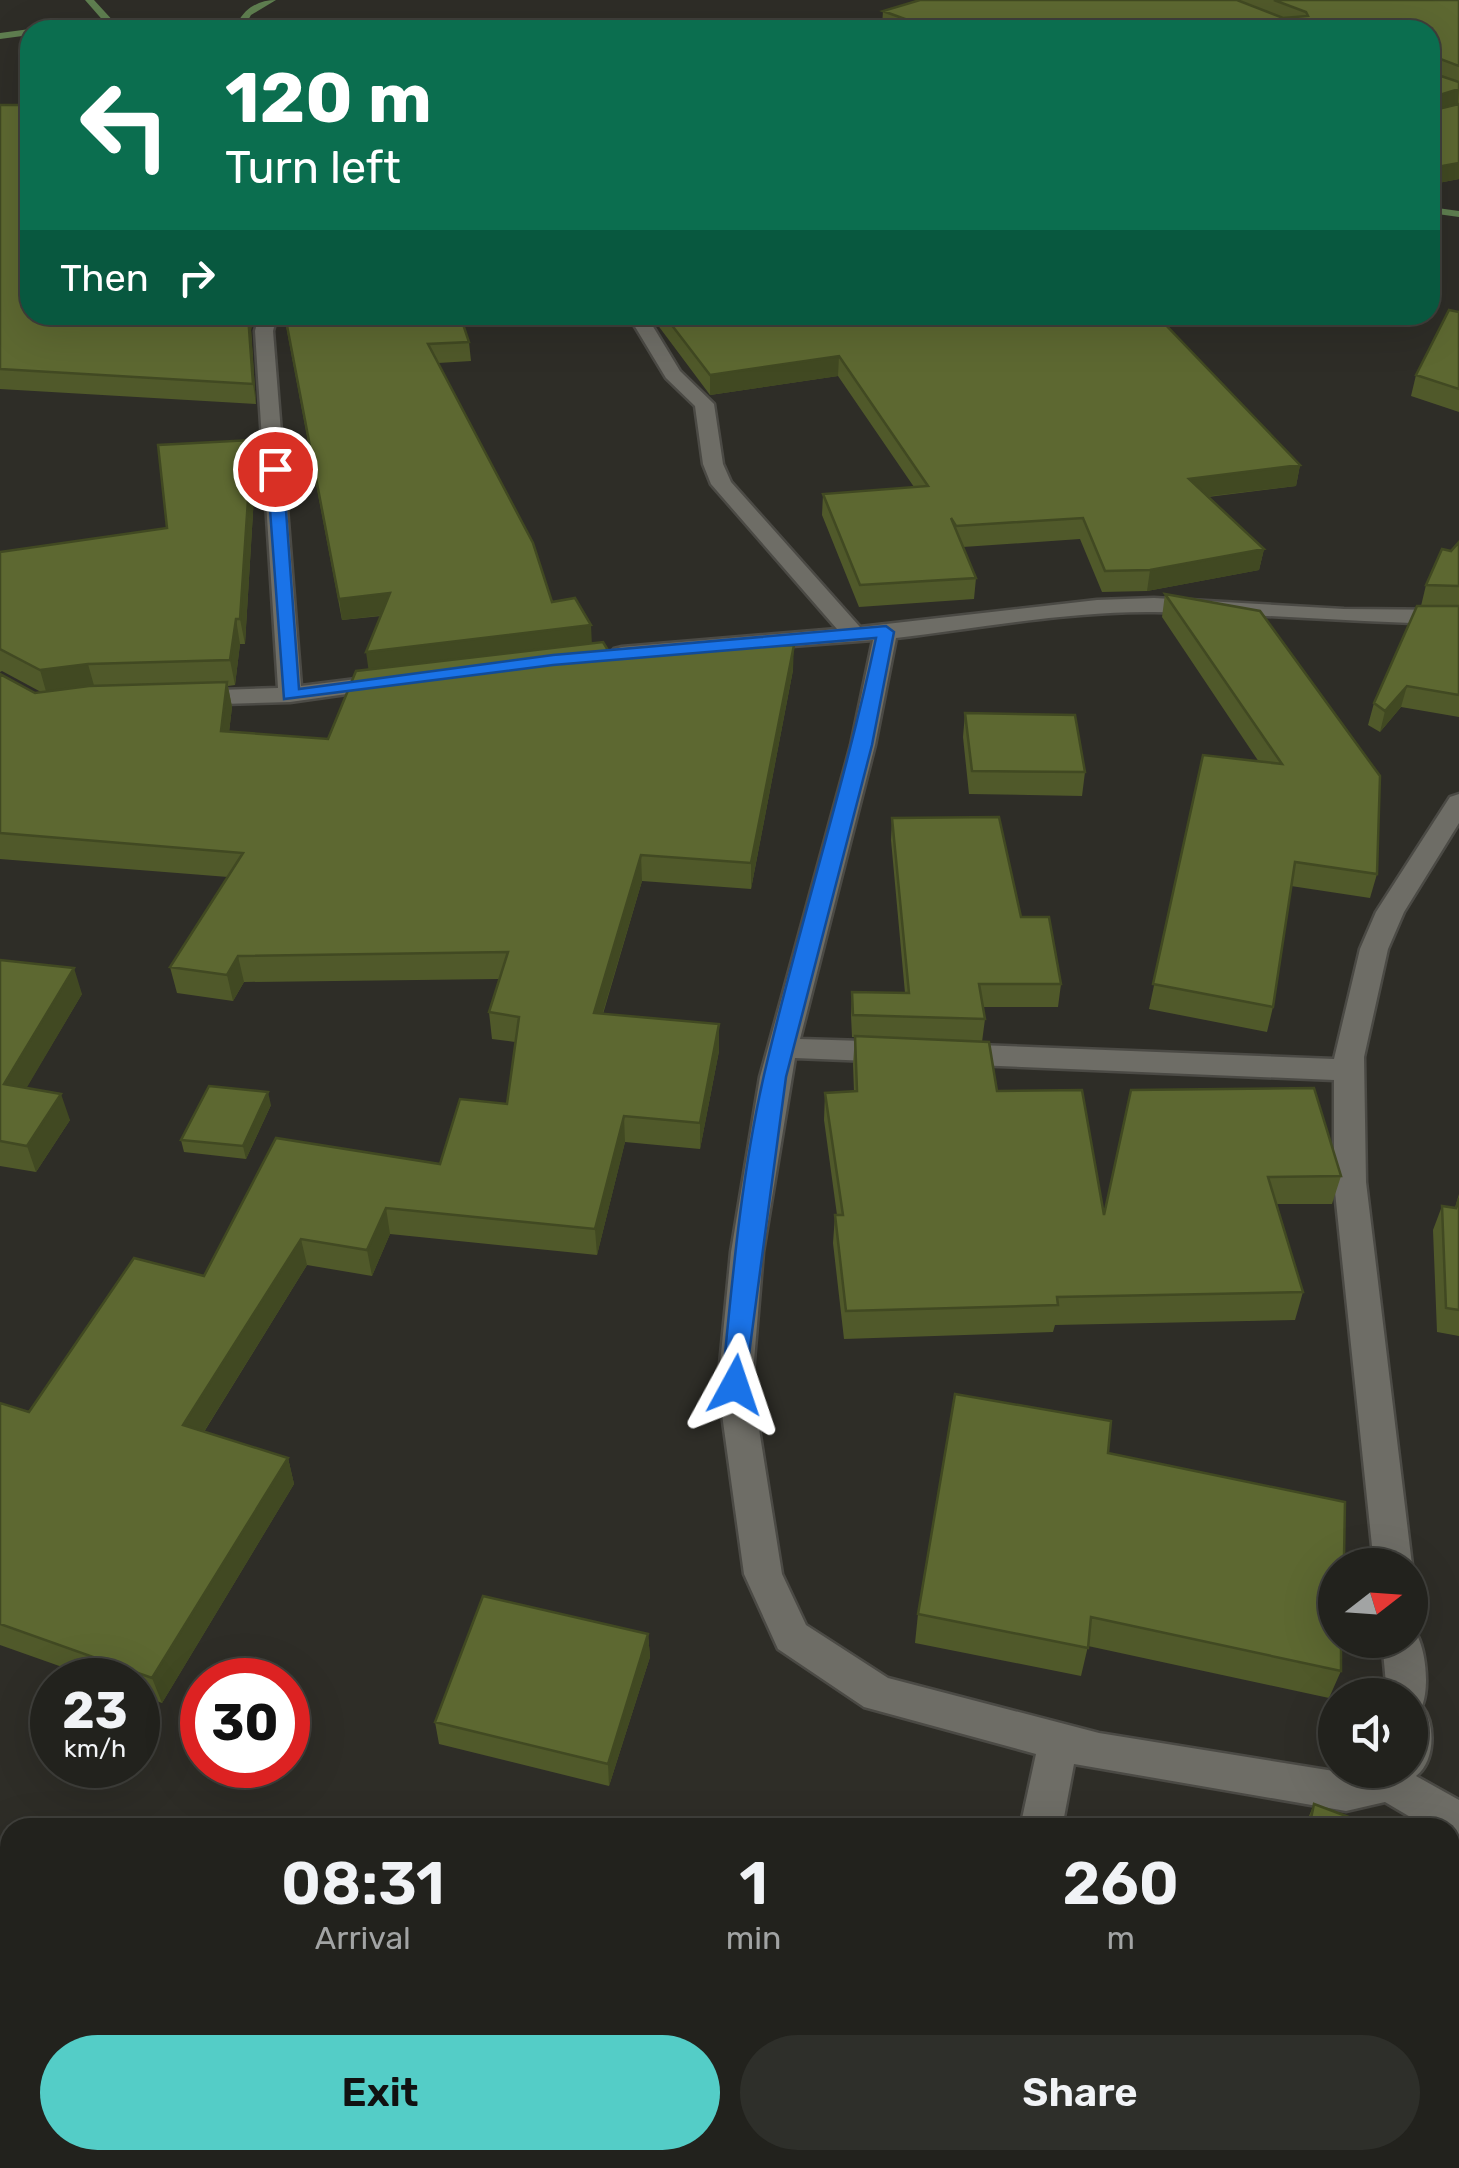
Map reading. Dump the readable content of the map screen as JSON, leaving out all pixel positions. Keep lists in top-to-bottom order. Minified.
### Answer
{"north":"right","page":{"turn":["120 m","Turn left"],"then":"Then","speed":"23 km/h","limit":"30","eta":["08:31","Arrival","1","min","260","m"],"buttons":["Exit","Share"]}}
